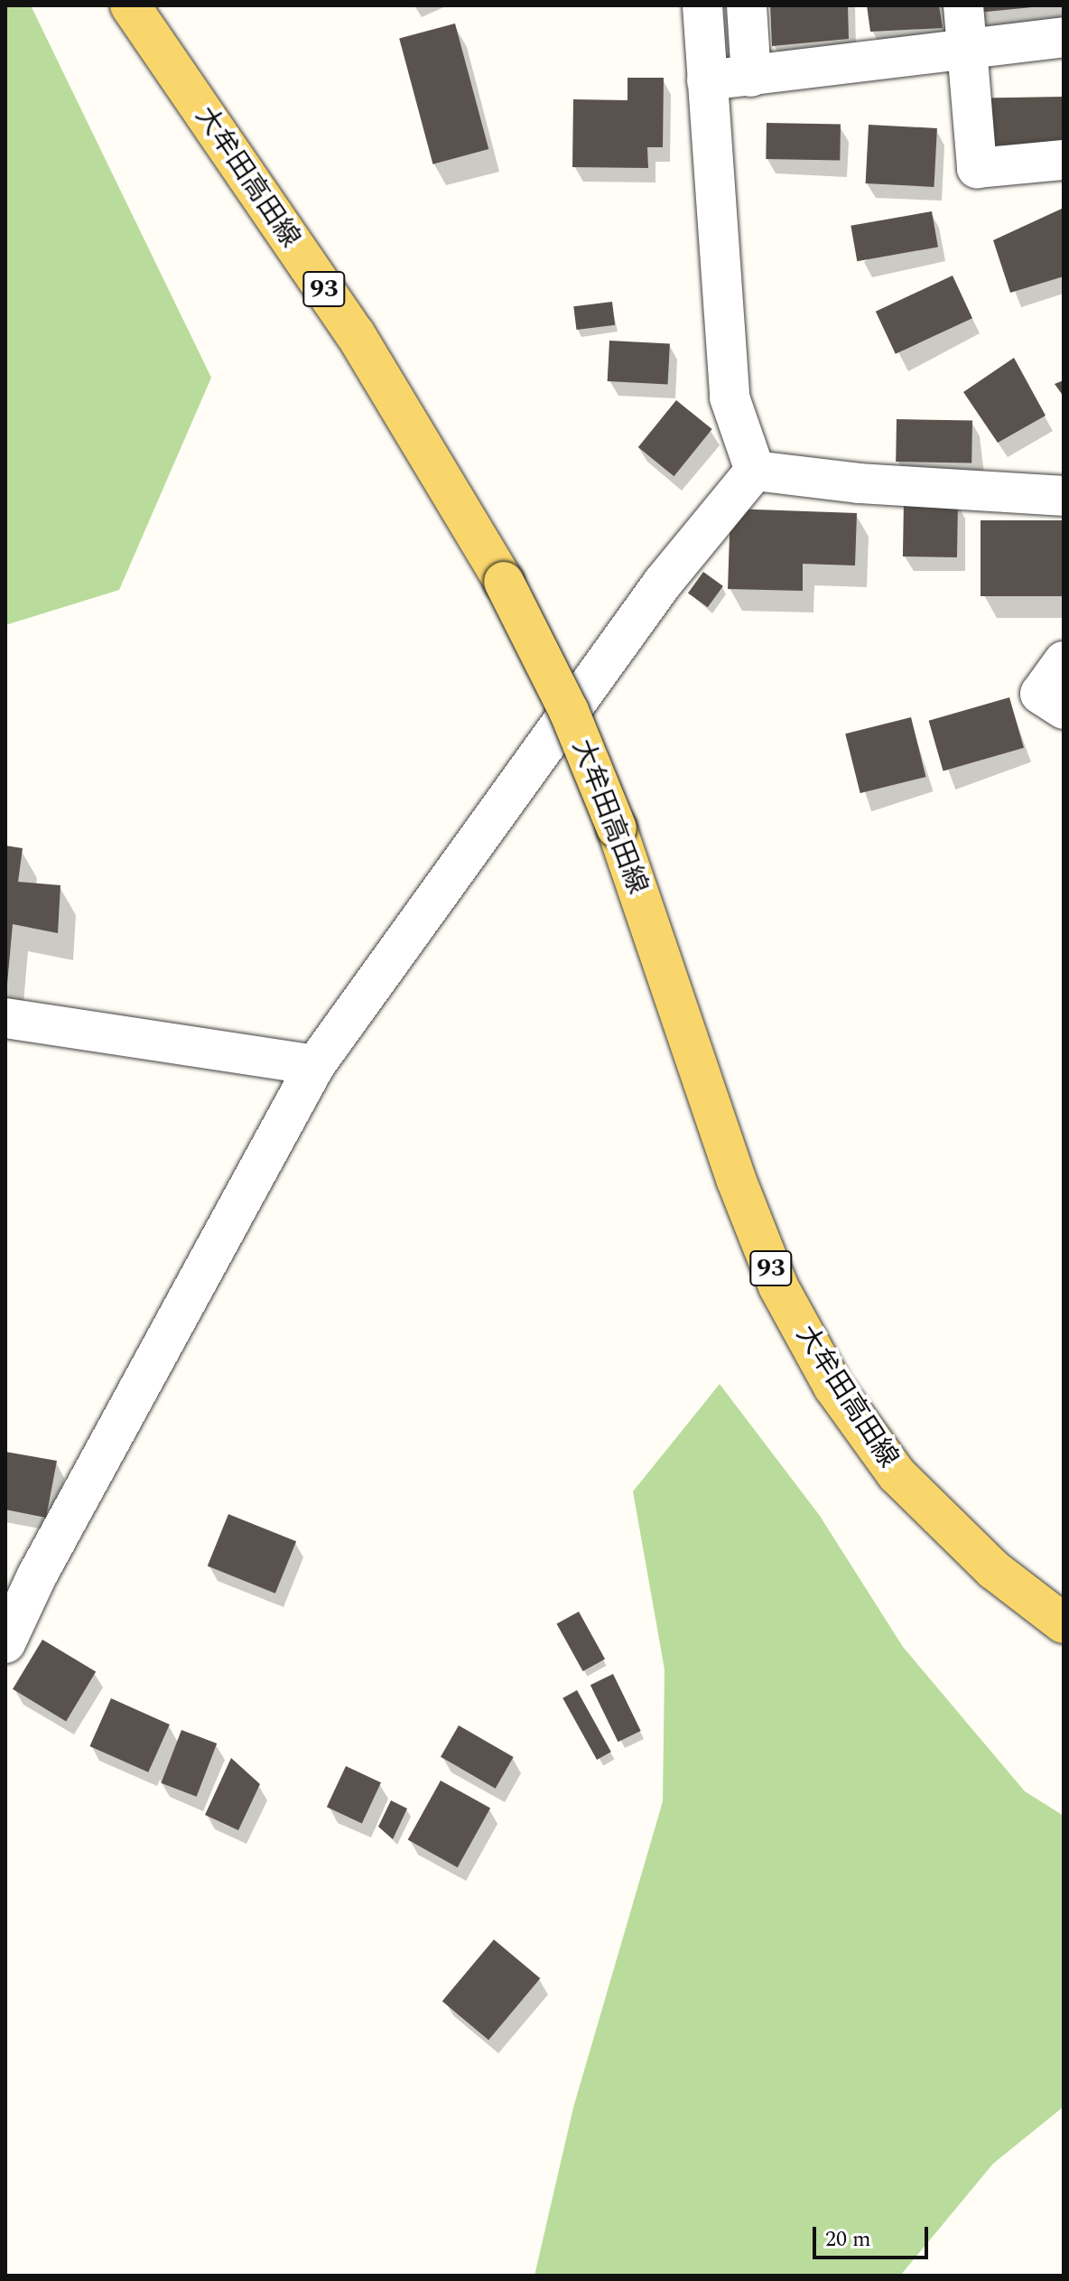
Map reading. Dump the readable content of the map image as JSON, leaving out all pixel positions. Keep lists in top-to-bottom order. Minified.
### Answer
{"streets":{"main road":["大牟田高田線","93"]},"scale_bar":"20 m"}
